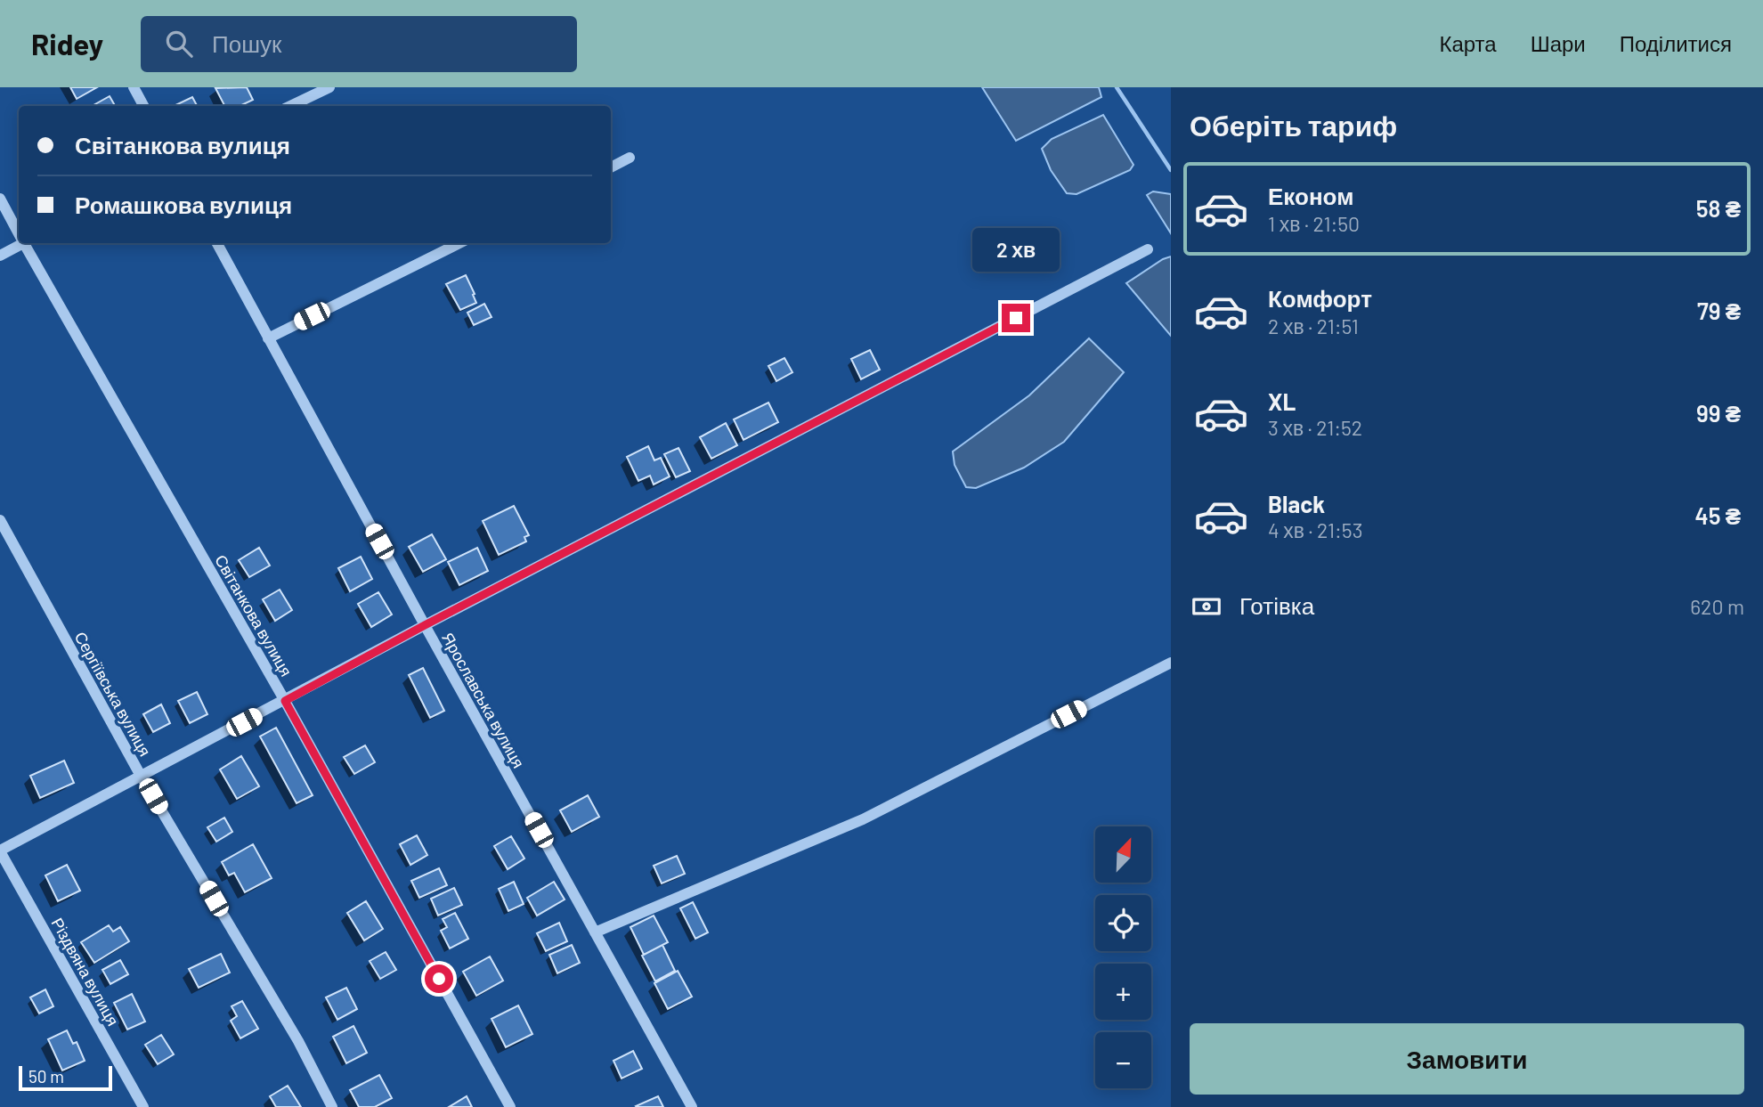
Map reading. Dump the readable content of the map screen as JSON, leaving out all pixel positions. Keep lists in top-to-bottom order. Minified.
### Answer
{"streets":{"street":["Світанкова вулиця","Сергіївська вулиця","Ярославська вулиця","Різдвяна вулиця"]},"scale_bar":"50 m","north":"top right","page":{"header":"Ridey","search":"Пошук","nav":["Карта","Шари","Поділитися"],"heading":"Оберіть тариф","banner":["Світанкова вулиця","Ромашкова вулиця"],"list":[{"name":"Економ","note":"1 хв · 21:50","value":"58 ₴"},{"name":"Комфорт","note":"2 хв · 21:51","value":"79 ₴"},{"name":"XL","note":"3 хв · 21:52","value":"99 ₴"},{"name":"Black","note":"4 хв · 21:53","value":"45 ₴"}],"bubble":"2 хв","pay":["Готівка","620 m"],"map_buttons":["+","−"],"buttons":"Замовити","scale":"50 m"}}
